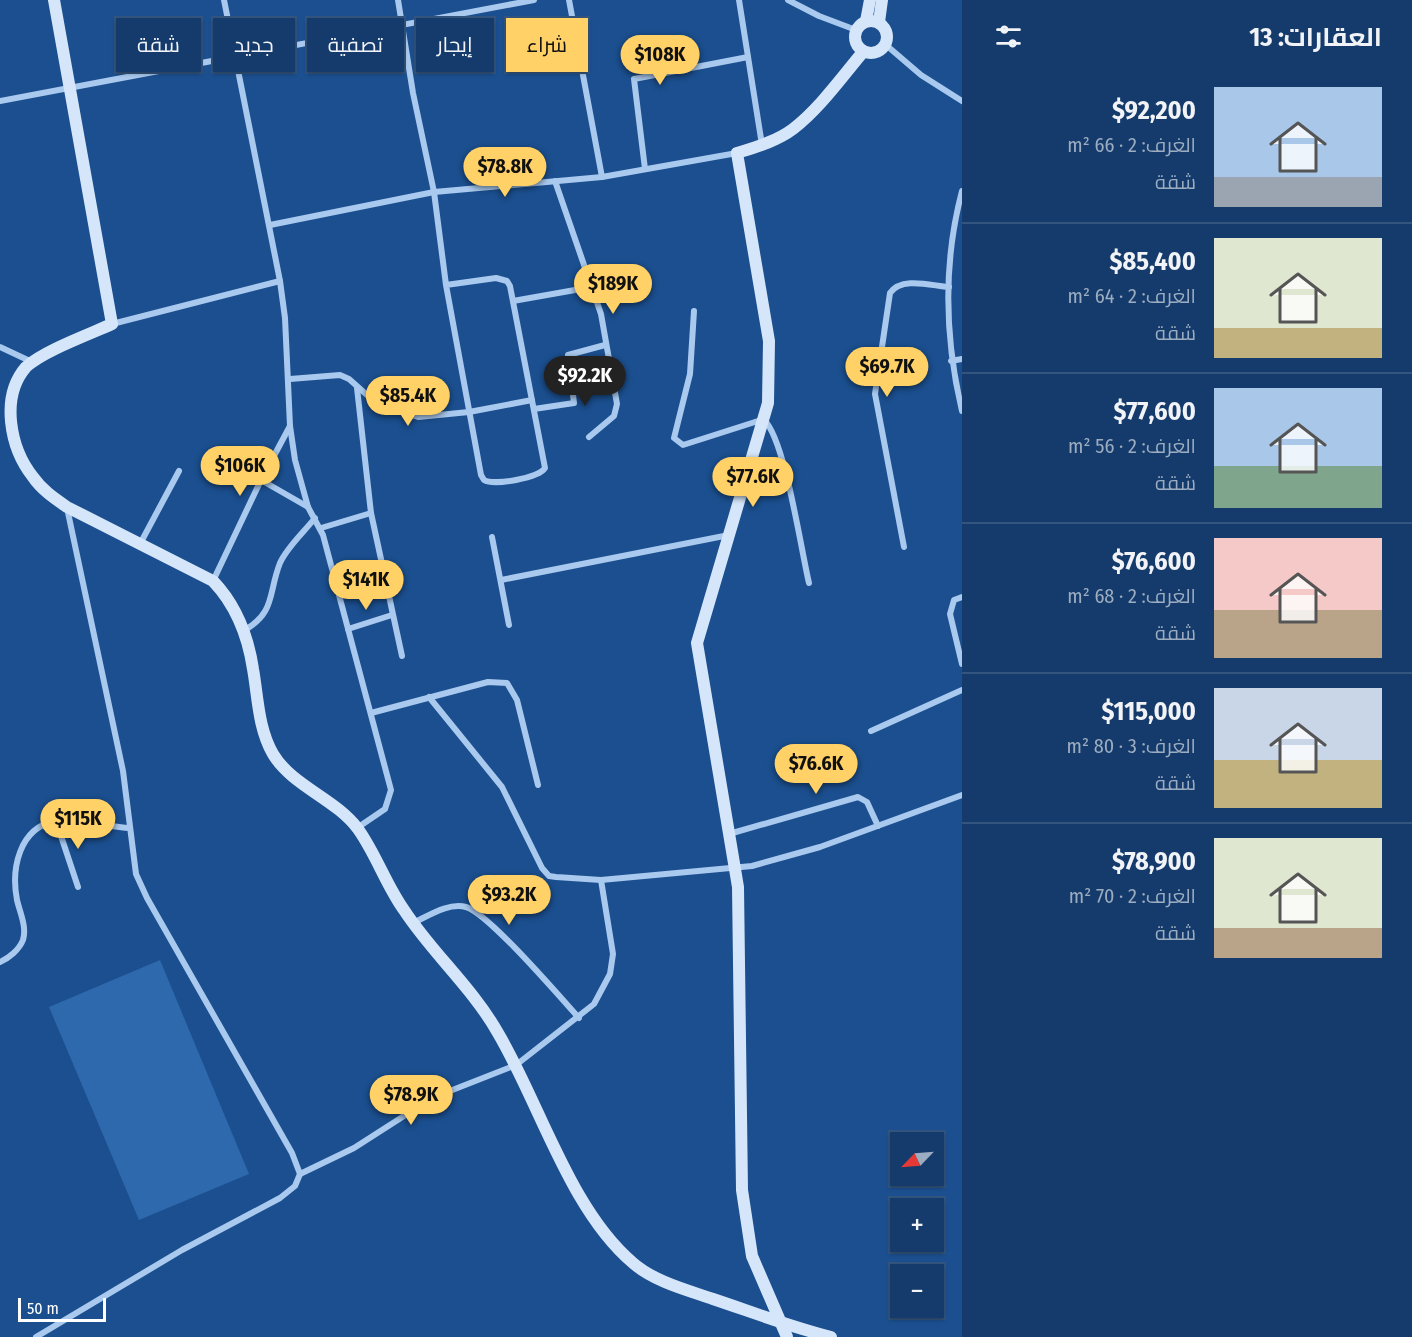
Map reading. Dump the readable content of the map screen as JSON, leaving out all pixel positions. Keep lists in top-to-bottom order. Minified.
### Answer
{"scale_bar":"50 m","north":"bottom left","page":{"heading":"العقارات: 13","chip":["شراء","إيجار","تصفية","جديد","شقة"],"price":["$108K","$78.8K","$189K","$69.7K","$92.2K","$85.4K","$106K","$77.6K","$141K","$76.6K","$115K","$93.2K","$78.9K"],"list":[{"name":"$92,200","note":"الغرف: 2 · 66 m² · شقة"},{"name":"$85,400","note":"الغرف: 2 · 64 m² · شقة"},{"name":"$77,600","note":"الغرف: 2 · 56 m² · شقة"},{"name":"$76,600","note":"الغرف: 2 · 68 m² · شقة"},{"name":"$115,000","note":"الغرف: 3 · 80 m² · شقة"},{"name":"$78,900","note":"الغرف: 2 · 70 m² · شقة"}],"map_buttons":["+","−"],"scale":"50 m"}}
